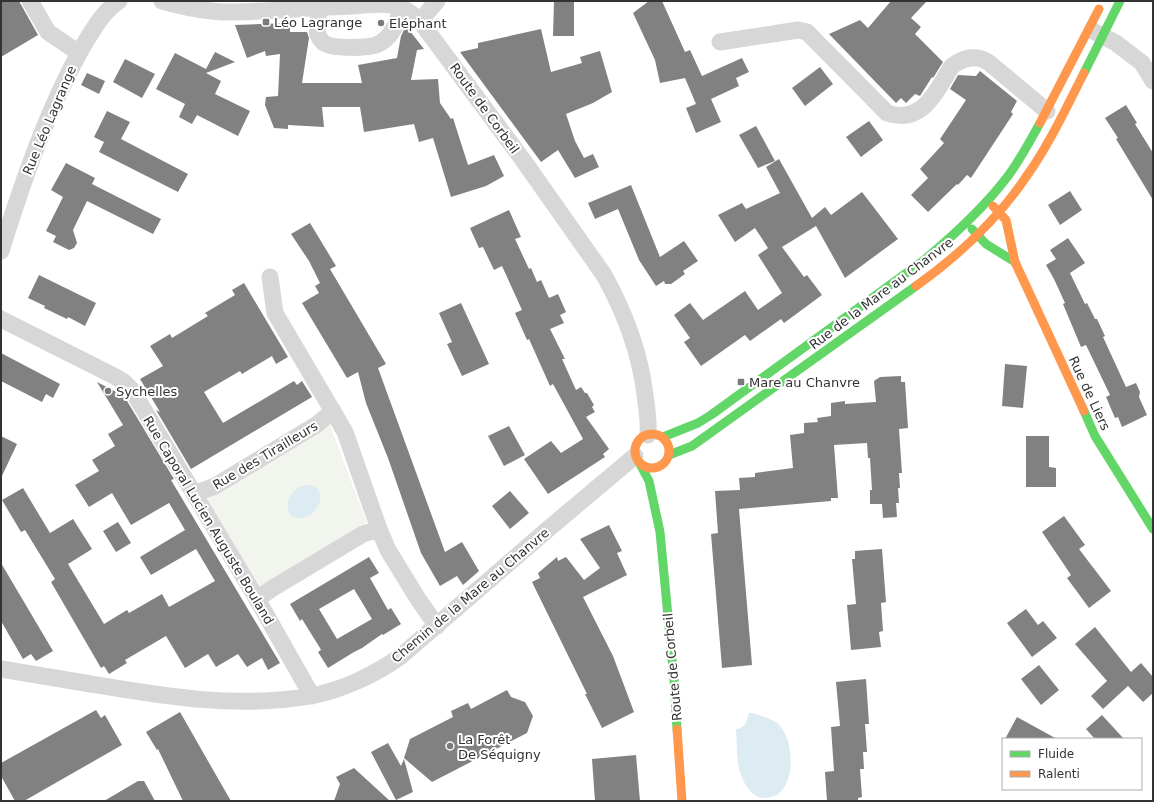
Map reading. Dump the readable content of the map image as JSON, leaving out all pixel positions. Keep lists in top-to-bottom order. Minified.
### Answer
{"streets":{"main road":["Route de Corbeil","Rue de la Mare au Chanvre","Rue de Liers"],"street":["Rue Léo Lagrange","Rue des Tirailleurs","Rue Caporal Lucien Auguste Bouland","Chemin de la Mare au Chanvre"]},"crossings":[["Route de Corbeil","Rue de la Mare au Chanvre"],["Route de Corbeil","Chemin de la Mare au Chanvre"],["Rue de la Mare au Chanvre","Rue de Liers"],["Rue de la Mare au Chanvre","Chemin de la Mare au Chanvre"],["Rue des Tirailleurs","Rue Caporal Lucien Auguste Bouland"],["Rue Caporal Lucien Auguste Bouland","Chemin de la Mare au Chanvre"]],"places":{"transit":["Léo Lagrange","Mare au Chanvre"],"other":["Eléphant","Sychelles","La Forêt De Séquigny"]},"legend":["Fluide","Ralenti"]}
